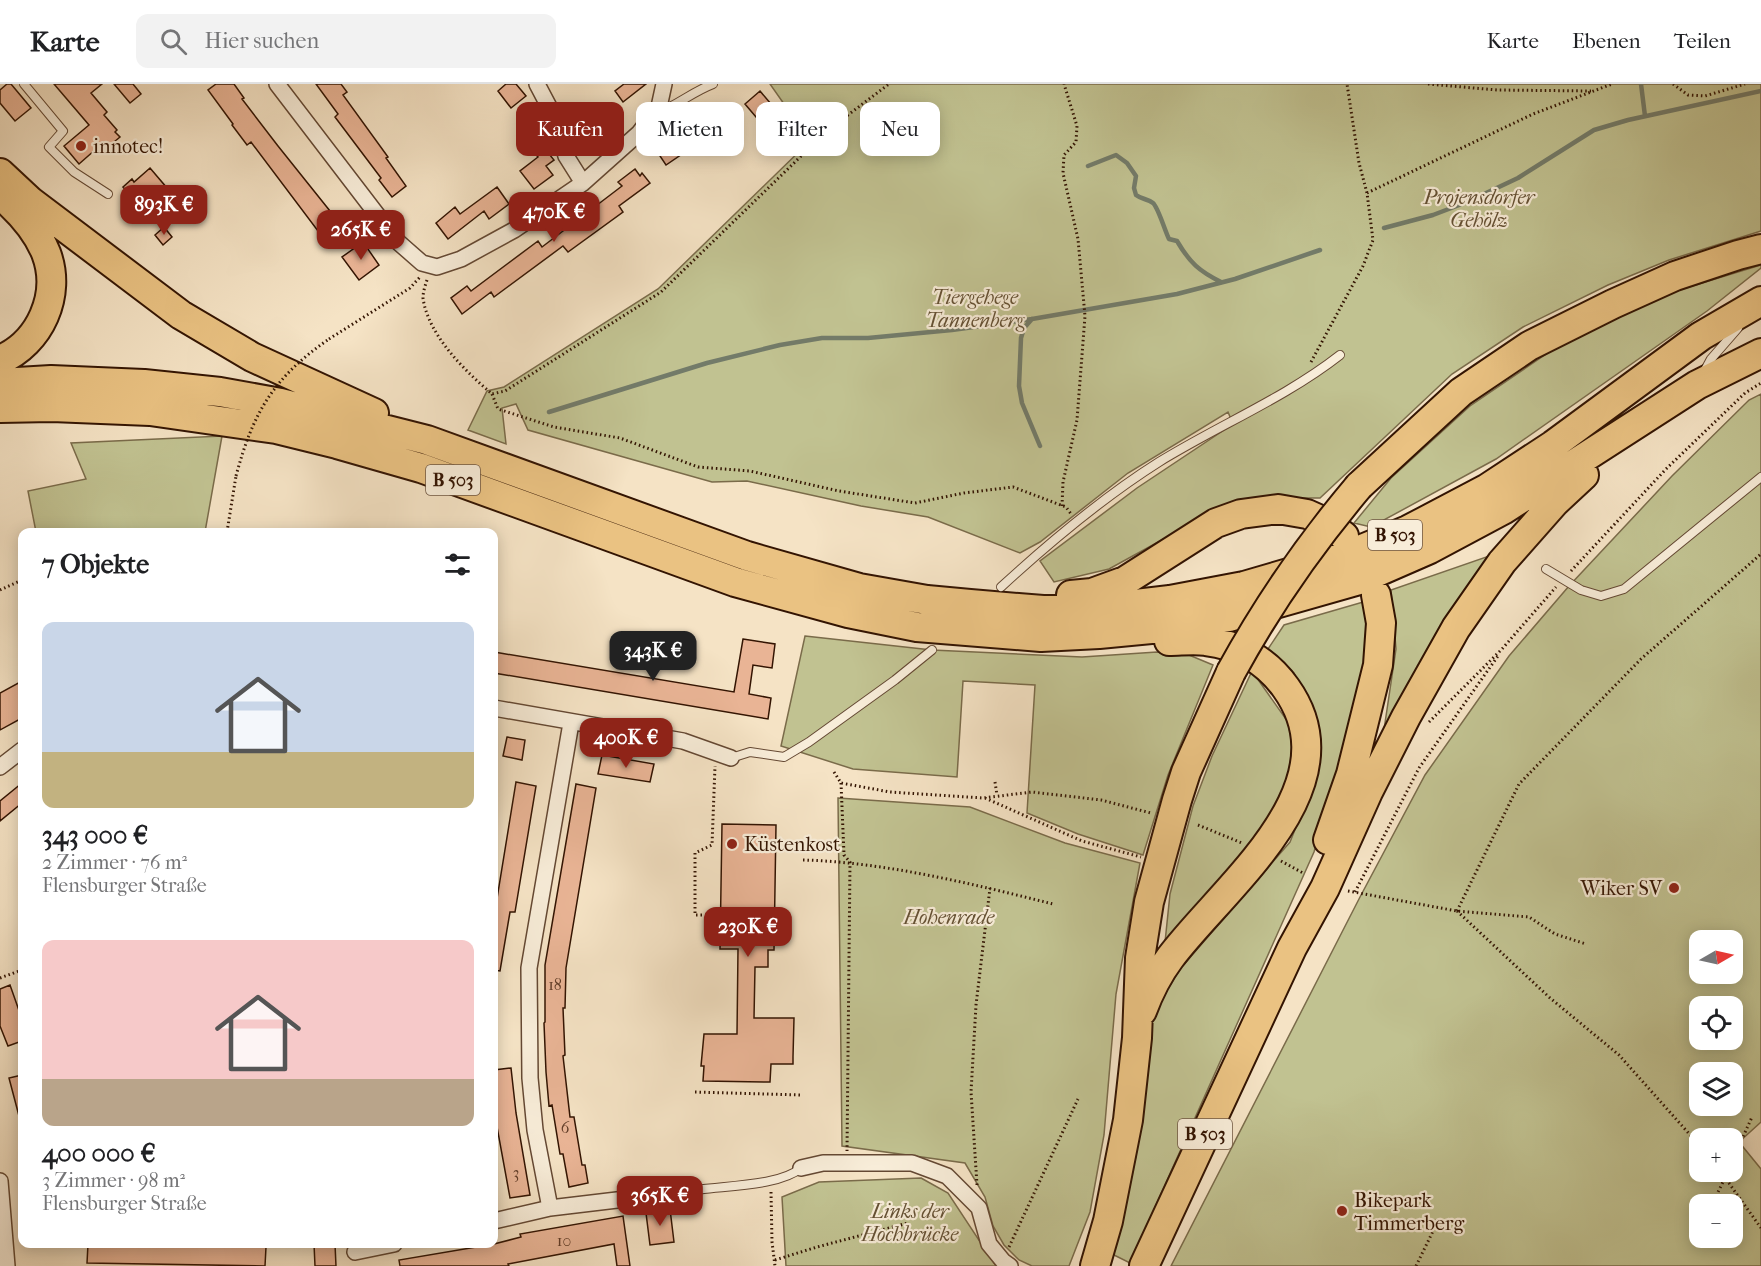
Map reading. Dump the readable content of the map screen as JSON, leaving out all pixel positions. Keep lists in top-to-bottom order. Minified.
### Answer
{"streets":{"highway":["B 503"]},"parks":["Projensdorfer Gehölz","Tiergehege Tannenberg","Hohenrade","Links der Hochbrücke"],"places":["innotec!","Küstenkost","Wiker SV","Bikepark Timmerberg"],"house_numbers":["18","6","3","10"],"north":"right","page":{"header":"Karte","search":"Hier suchen","nav":["Karte","Ebenen","Teilen"],"chip":["Kaufen","Mieten","Filter","Neu"],"price":["893K €","470K €","265K €","343K €","400K €","230K €","365K €"],"heading":"7 Objekte","list":[{"name":"343 000 €","note":"2 Zimmer · 76 m² · Flensburger Straße"},{"name":"400 000 €","note":"3 Zimmer · 98 m² · Flensburger Straße"}],"map_buttons":["+","−"]}}
